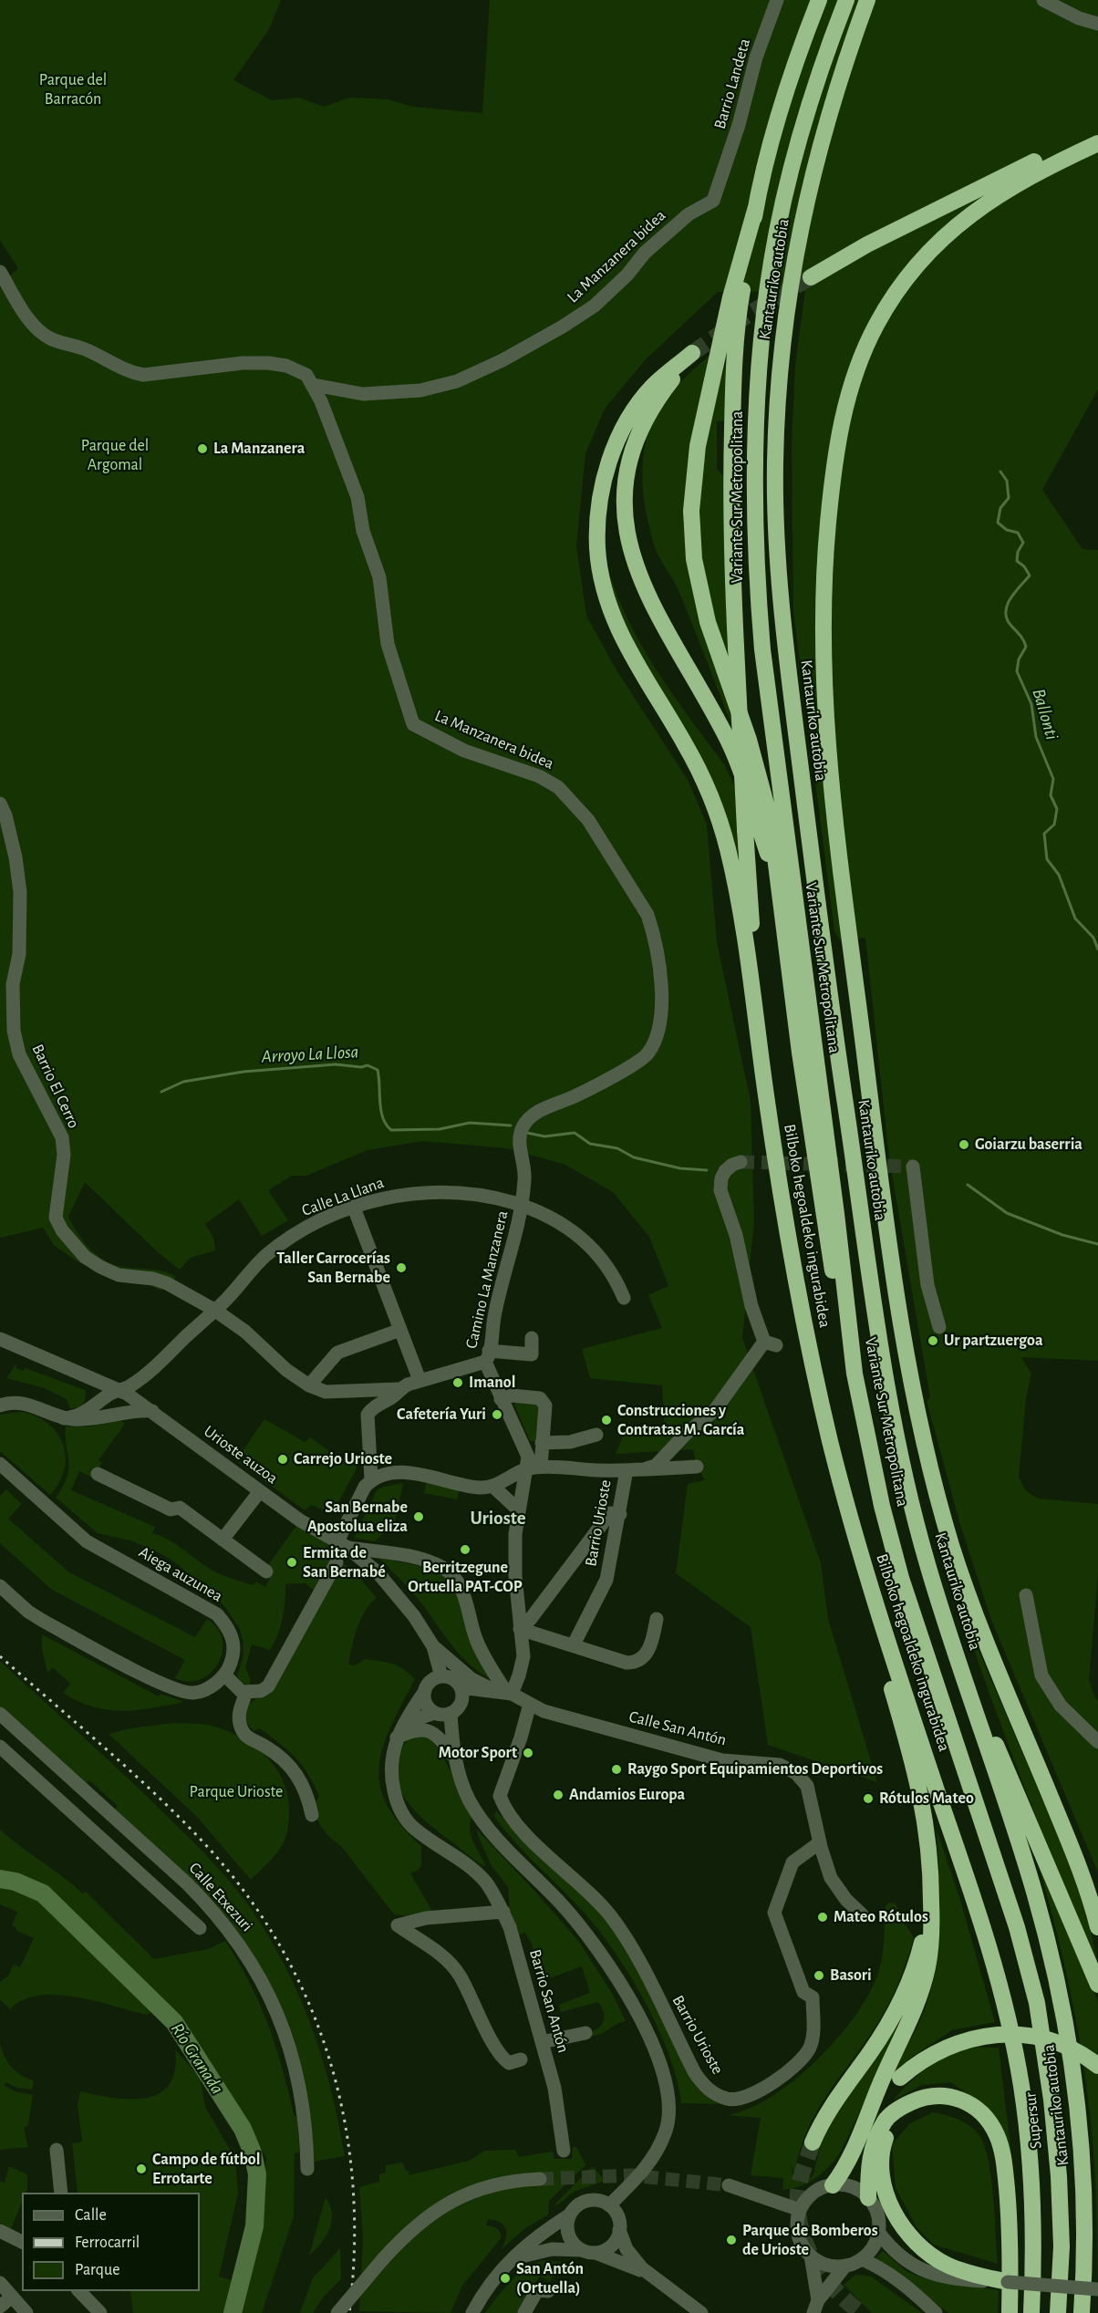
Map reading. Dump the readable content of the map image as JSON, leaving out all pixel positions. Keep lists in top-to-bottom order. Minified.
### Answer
{"streets":{"highway":["Kantauriko autobia","Variante Sur Metropolitana","Bilboko hegoaldeko ingurabidea","Supersur"],"street":["Barrio Landeta","La Manzanera bidea","Barrio El Cerro","Calle La Llana","Camino La Manzanera","Urioste auzoa","Barrio Urioste","Aiega auzunea","Calle San Antón","Calle Etxezuri","Barrio San Antón"]},"crossings":[["Barrio Landeta","La Manzanera bidea"],["La Manzanera bidea","Calle La Llana"],["La Manzanera bidea","Camino La Manzanera"],["Kantauriko autobia","Bilboko hegoaldeko ingurabidea"],["Variante Sur Metropolitana","Supersur"],["Barrio El Cerro","Calle La Llana"],["Calle La Llana","Camino La Manzanera"],["Calle La Llana","Urioste auzoa"],["Urioste auzoa","Calle San Antón"],["Urioste auzoa","Barrio San Antón"],["Barrio Urioste","Calle San Antón"]],"districts":["Urioste"],"water":["Ballonti","Arroyo La Llosa","Río Granada"],"parks":["Parque del Barracón","Parque del Argomal","Parque Urioste"],"places":["La Manzanera","Goiarzu baserria","Taller Carrocerías San Bernabe","Ur partzuergoa","Imanol","Cafetería Yuri","Construcciones y Contratas M. García","Carrejo Urioste","San Bernabe Apostolua eliza","Berritzegune Ortuella PAT-COP","Ermita de San Bernabé","Motor Sport","Raygo Sport Equipamientos Deportivos","Andamios Europa","Rótulos Mateo","Mateo Rótulos","Basori","Campo de fútbol Errotarte","Parque de Bomberos de Urioste","San Antón (Ortuella)"],"legend":["Calle","Ferrocarril","Parque"]}
